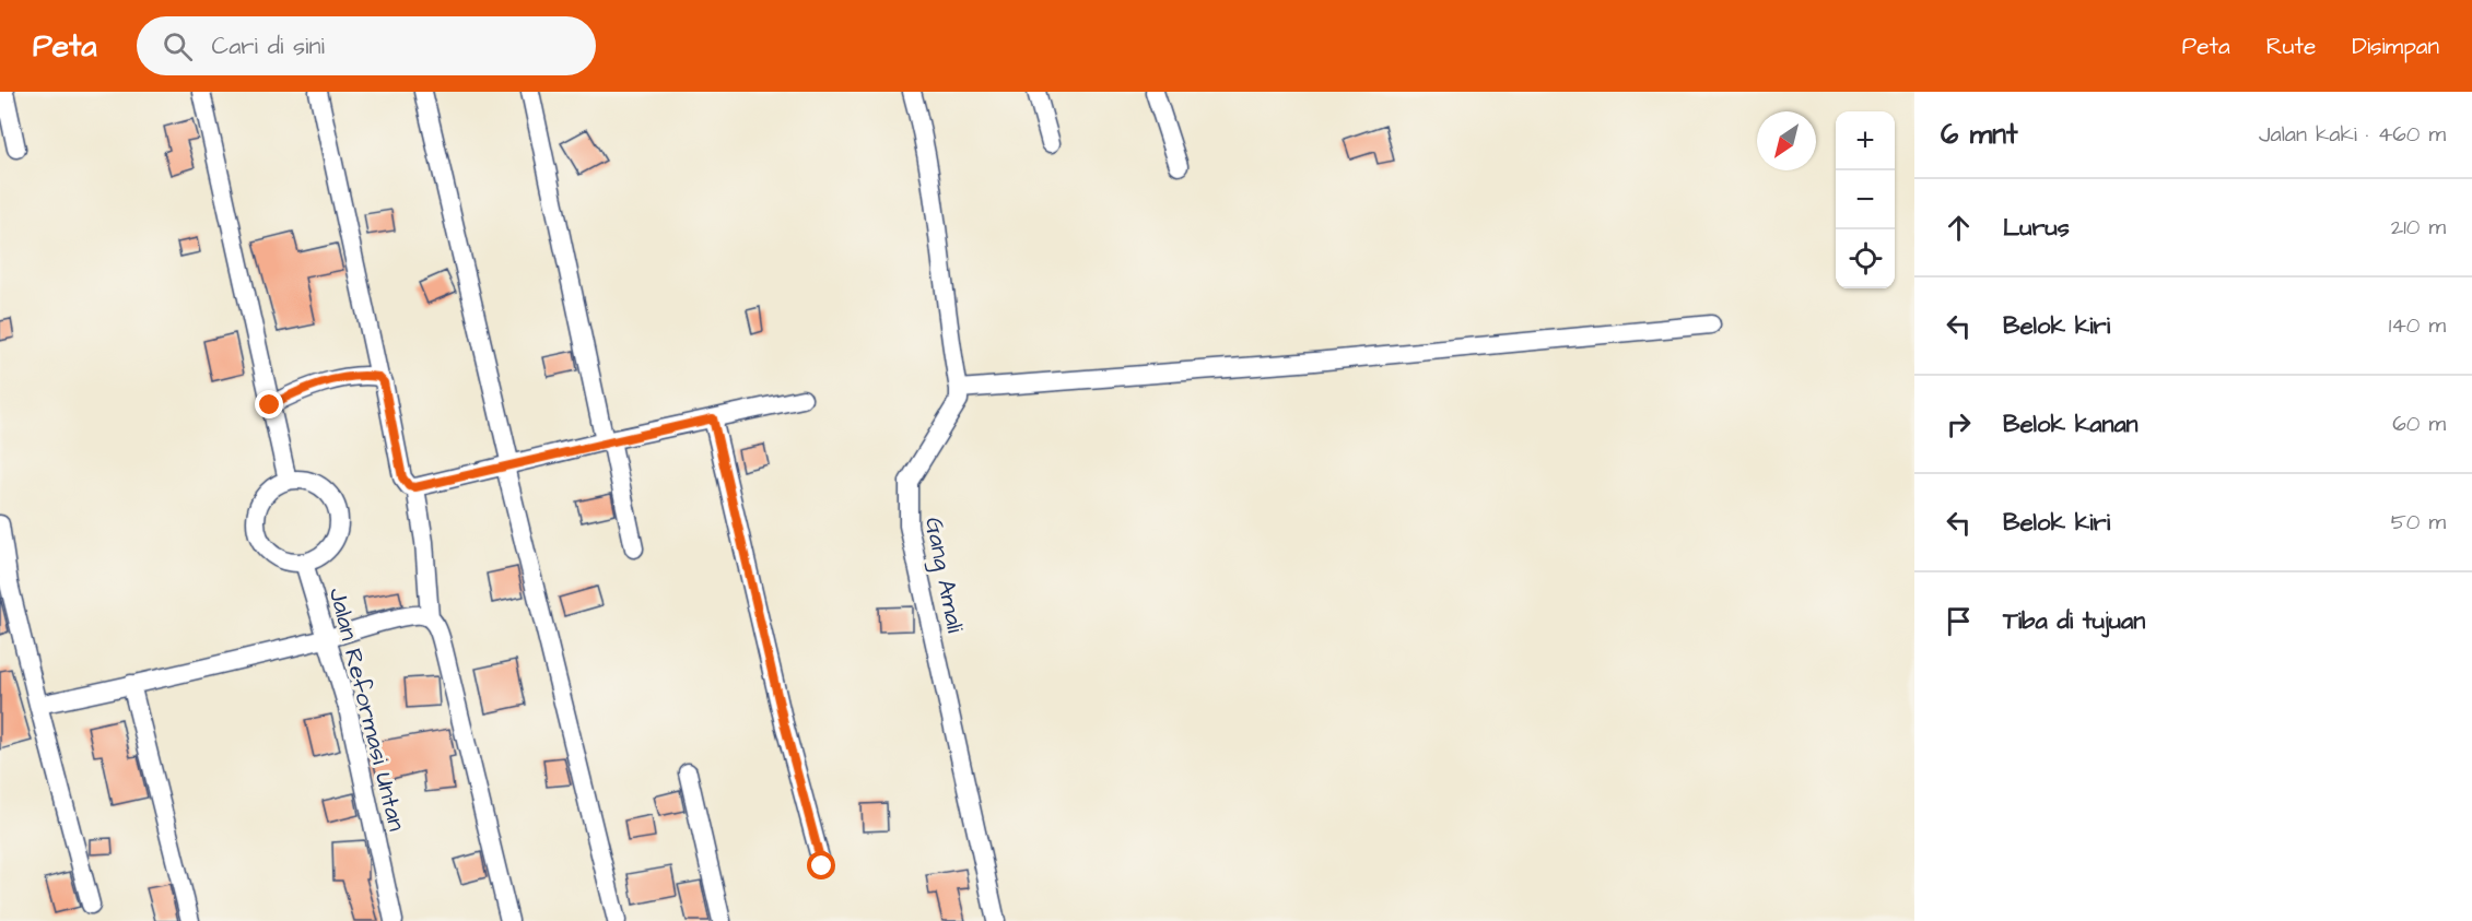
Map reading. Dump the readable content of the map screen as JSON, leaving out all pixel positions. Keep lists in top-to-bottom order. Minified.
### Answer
{"streets":{"street":["Gang Amali","Jalan Reformasi Untan"]},"north":"bottom left","page":{"header":"Peta","search":"Cari di sini","nav":["Peta","Rute","Disimpan"],"heading":["6 mnt","Jalan kaki · 460 m"],"map_buttons":["+","−"],"list":[["Lurus","210 m"],["Belok kiri","140 m"],["Belok kanan","60 m"],["Belok kiri","50 m"],"Tiba di tujuan"]}}
